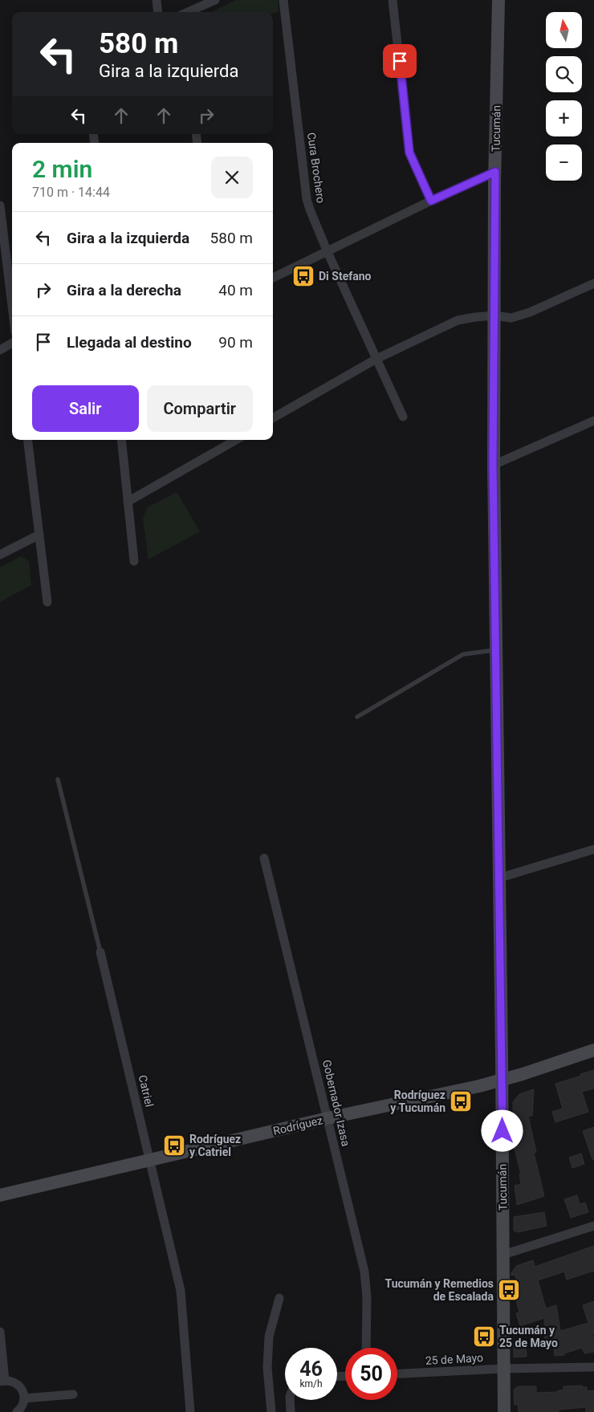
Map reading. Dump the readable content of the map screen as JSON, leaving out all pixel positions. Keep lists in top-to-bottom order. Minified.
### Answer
{"streets":{"main road":["Tucumán","Rodríguez"],"street":["Cura Brochero","Catriel","Gobernador Izasa","25 de Mayo"]},"crossings":[["Tucumán","Rodríguez"],["Tucumán","25 de Mayo"],["Catriel","Rodríguez"],["Gobernador Izasa","Rodríguez"]],"places":{"bus stop":["Di Stefano","Rodríguez y Tucumán","Rodríguez y Catriel","Tucumán y Remedios de Escalada","Tucumán y 25 de Mayo"]},"north":"top","page":{"map_buttons":["+","−"],"turn":["580 m","Gira a la izquierda"],"heading":["2 min","710 m · 14:44"],"list":[{"name":"Gira a la izquierda","value":"580 m"},{"name":"Gira a la derecha","value":"40 m"},{"name":"Llegada al destino","value":"90 m"}],"buttons":["Salir","Compartir"],"speed":"46 km/h","limit":"50"}}
